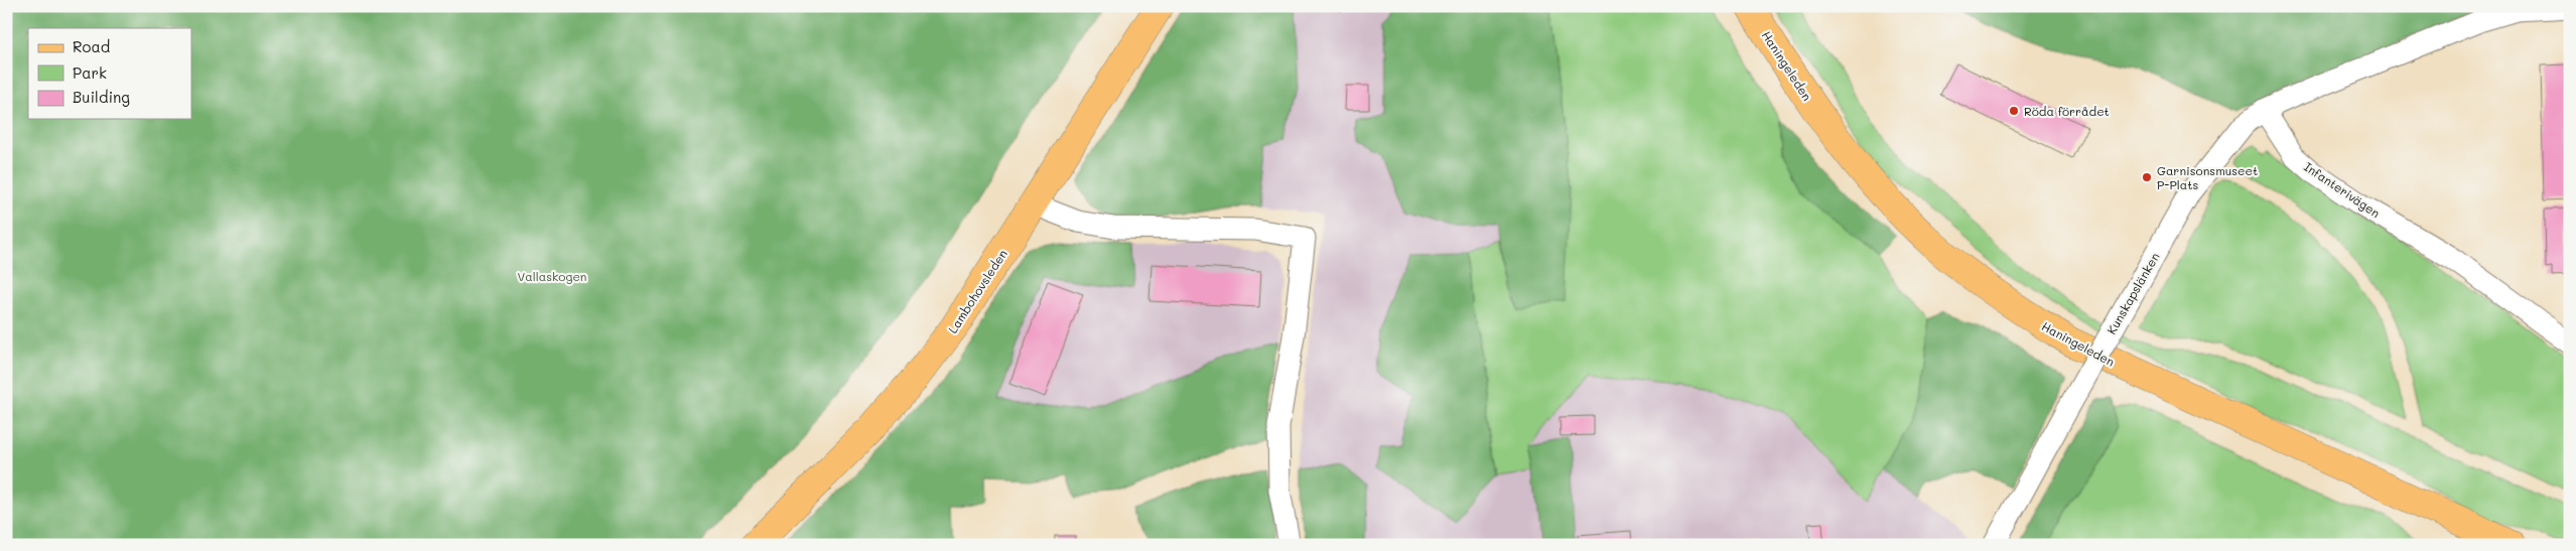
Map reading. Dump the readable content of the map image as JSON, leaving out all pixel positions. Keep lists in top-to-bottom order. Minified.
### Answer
{"streets":{"main road":["Haningeleden","Lambohovsleden"],"street":["Infanterivägen","Kunskapslänken"]},"crossings":[["Infanterivägen","Kunskapslänken"]],"parks":["Vallaskogen"],"places":["Röda förrådet","Garnisonsmuseet P-Plats"],"legend":["Road","Park","Building"]}
